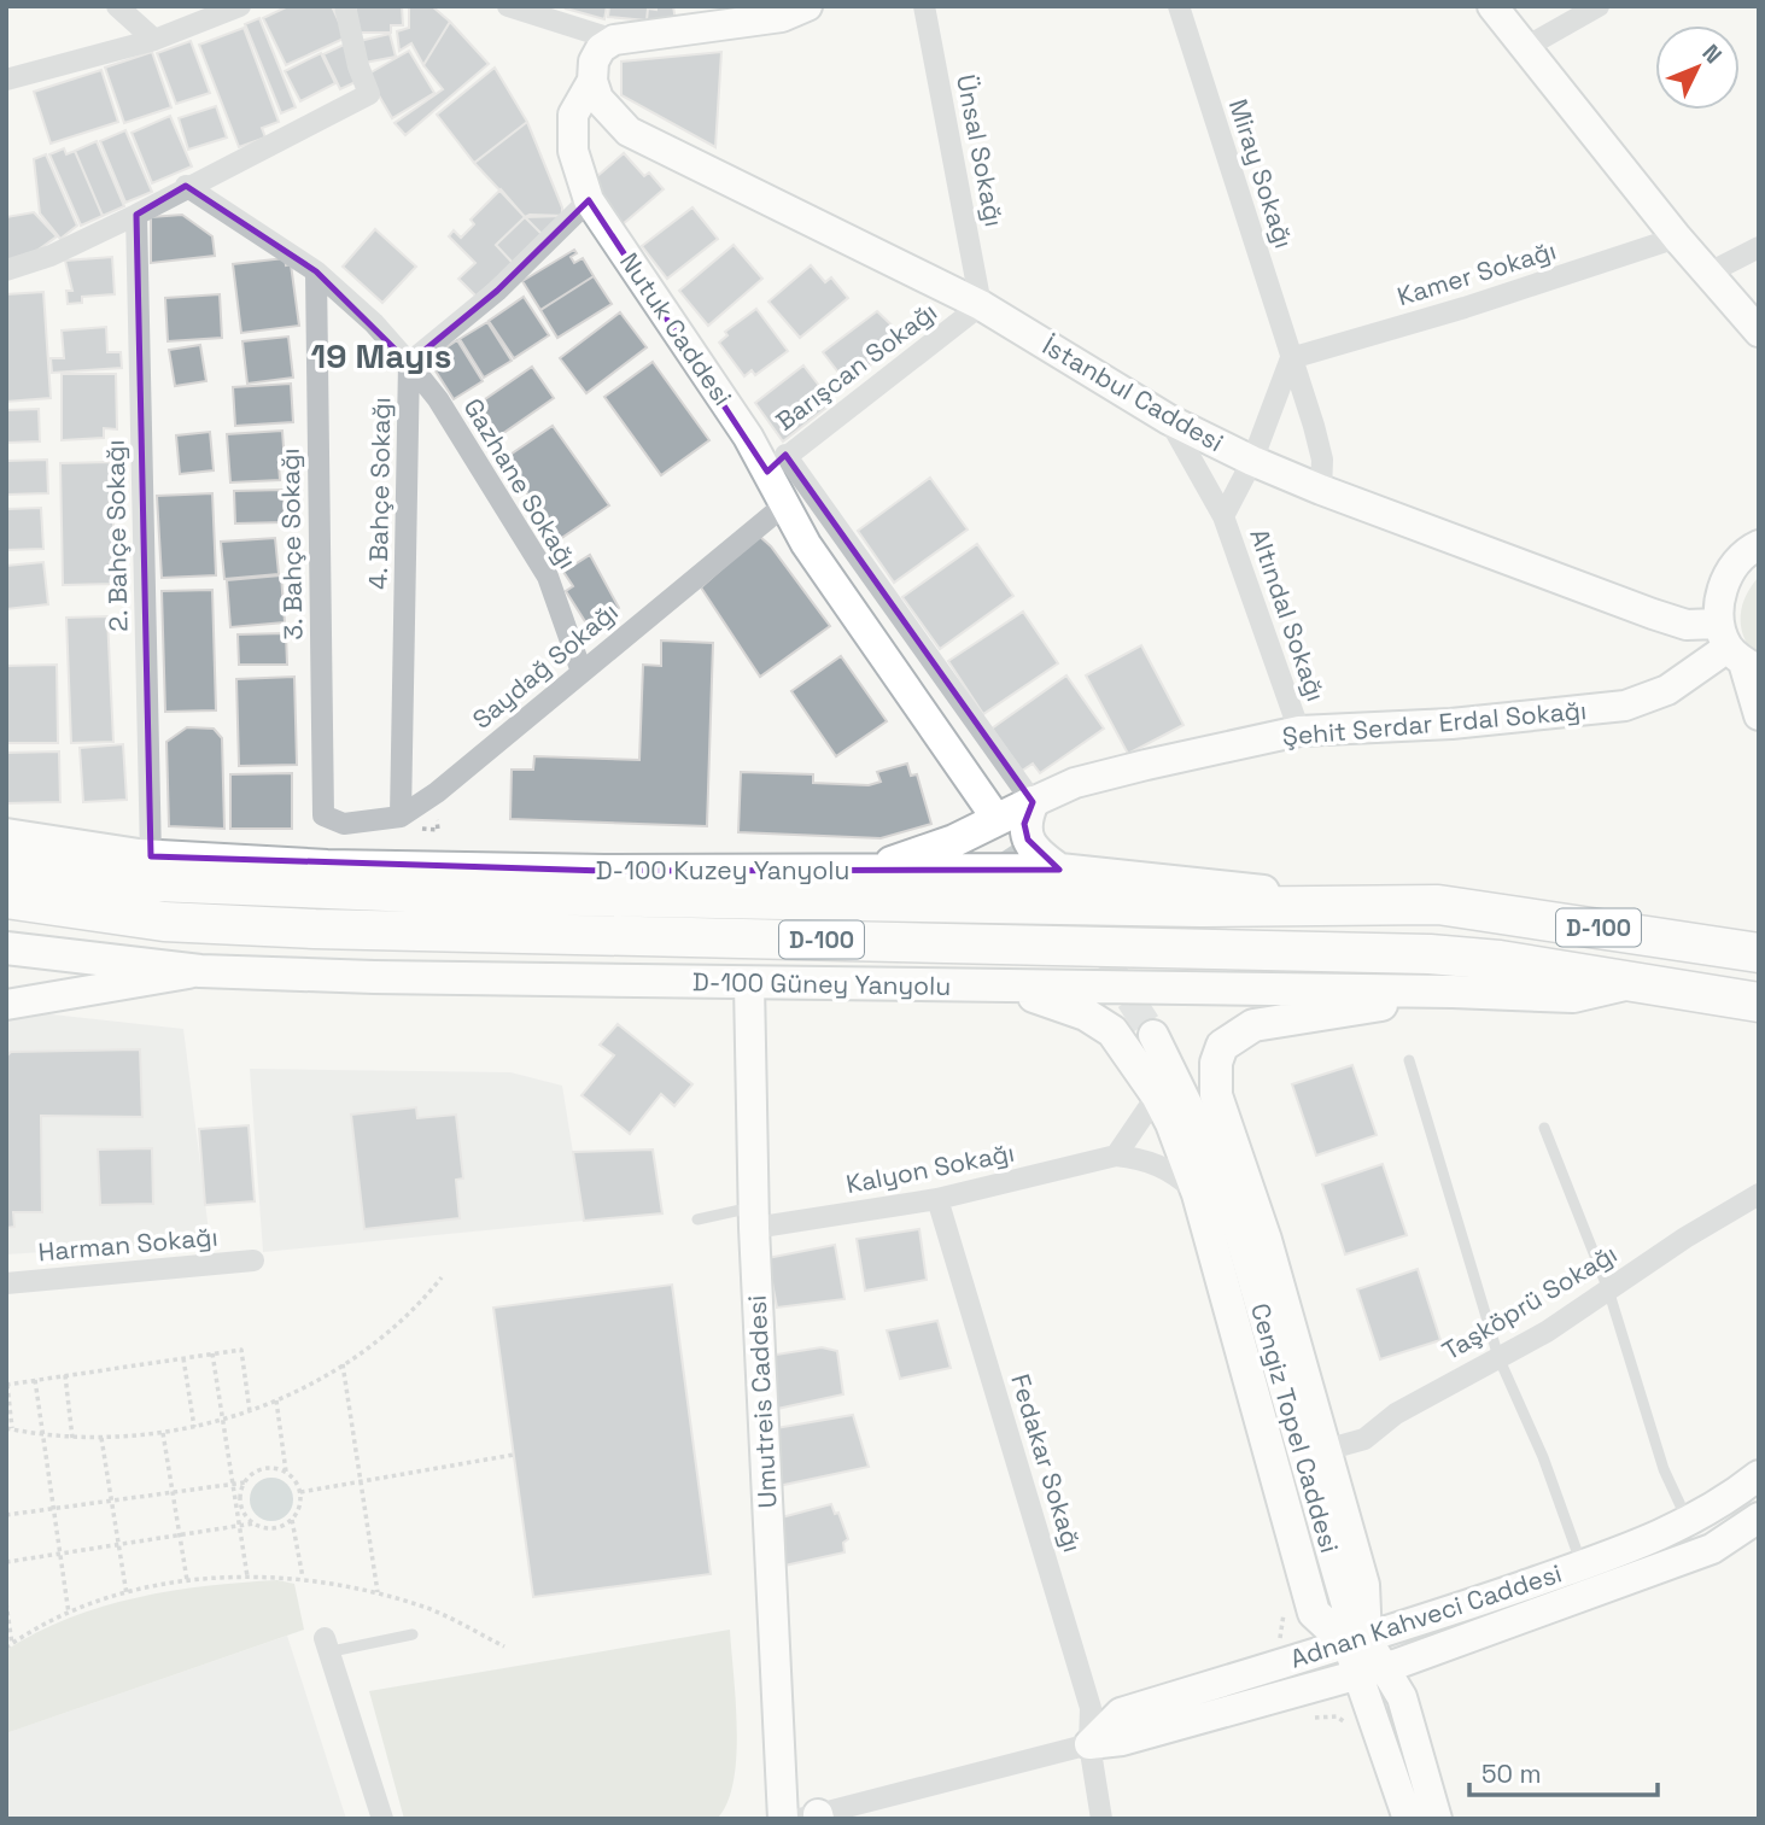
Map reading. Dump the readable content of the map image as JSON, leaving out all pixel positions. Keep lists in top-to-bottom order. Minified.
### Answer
{"streets":{"highway":["D-100"],"main road":["Nutuk Caddesi","İstanbul Caddesi","Şehit Serdar Erdal Sokağı","D-100 Kuzey Yanyolu","D-100 Güney Yanyolu","Umutreis Caddesi","Cengiz Topel Caddesi","Adnan Kahveci Caddesi"],"street":["Ünsal Sokağı","Miray Sokağı","Kamer Sokağı","Barışcan Sokağı","Gazhane Sokağı","4. Bahçe Sokağı","2. Bahçe Sokağı","3. Bahçe Sokağı","Altındal Sokağı","Saydağ Sokağı","Kalyon Sokağı","Harman Sokağı","Taşköprü Sokağı","Fedakar Sokağı"]},"crossings":[["Ünsal Sokağı","Barışcan Sokağı"],["Ünsal Sokağı","İstanbul Caddesi"],["Miray Sokağı","Kamer Sokağı"],["Miray Sokağı","İstanbul Caddesi"],["Nutuk Caddesi","Barışcan Sokağı"],["Nutuk Caddesi","İstanbul Caddesi"],["Nutuk Caddesi","4. Bahçe Sokağı"],["Nutuk Caddesi","Saydağ Sokağı"],["Barışcan Sokağı","İstanbul Caddesi"],["İstanbul Caddesi","Altındal Sokağı"],["İstanbul Caddesi","Şehit Serdar Erdal Sokağı"],["Gazhane Sokağı","4. Bahçe Sokağı"],["Gazhane Sokağı","3. Bahçe Sokağı"],["Gazhane Sokağı","Saydağ Sokağı"],["4. Bahçe Sokağı","Saydağ Sokağı"],["2. Bahçe Sokağı","D-100 Kuzey Yanyolu"],["3. Bahçe Sokağı","Saydağ Sokağı"],["Altındal Sokağı","Şehit Serdar Erdal Sokağı"],["D-100 Kuzey Yanyolu","D-100"],["D-100","D-100 Güney Yanyolu"],["D-100 Güney Yanyolu","Umutreis Caddesi"],["Kalyon Sokağı","Umutreis Caddesi"],["Kalyon Sokağı","Fedakar Sokağı"],["Cengiz Topel Caddesi","Adnan Kahveci Caddesi"],["Fedakar Sokağı","Adnan Kahveci Caddesi"]],"districts":["19 Mayıs"],"scale_bar":"50 m","north":"top right"}
